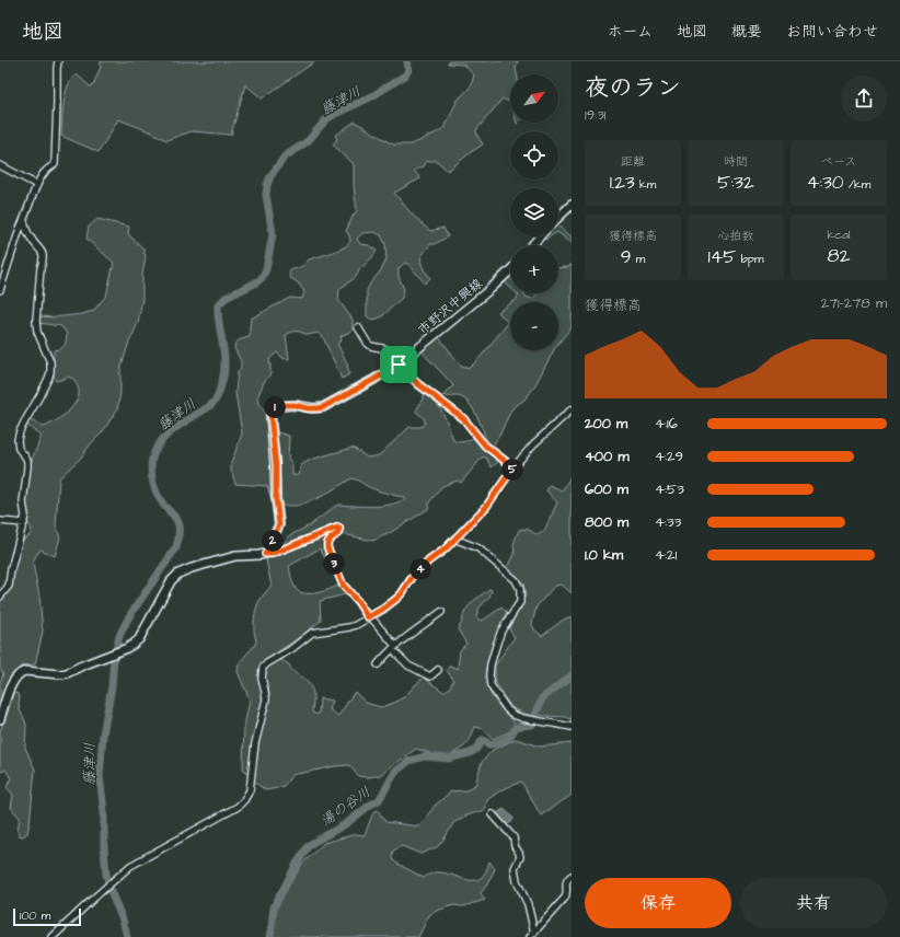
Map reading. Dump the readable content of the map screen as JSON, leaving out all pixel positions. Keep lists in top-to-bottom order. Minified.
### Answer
{"streets":{"main road":["市野沢中興線"]},"water":["藤津川","湯の谷川"],"scale_bar":"100 m","north":"top right","page":{"header":"地図","nav":["ホーム","地図","概要","お問い合わせ"],"heading":["夜のラン","19:31"],"map_buttons":["+","−"],"stats":[["距離","1.23 km"],["時間","5:32"],["ペース","4:30 /km"],["獲得標高","9 m"],["心拍数","145 bpm"],["kcal","82"]],"chart":["獲得標高","271–278 m"],"pins":["1","5","2","3","4"],"list":[{"name":"200 m","note":"4:16"},{"name":"400 m","note":"4:29"},{"name":"600 m","note":"4:53"},{"name":"800 m","note":"4:33"},{"name":"1.0 km","note":"4:21"}],"buttons":["保存","共有"],"scale":"100 m"}}
